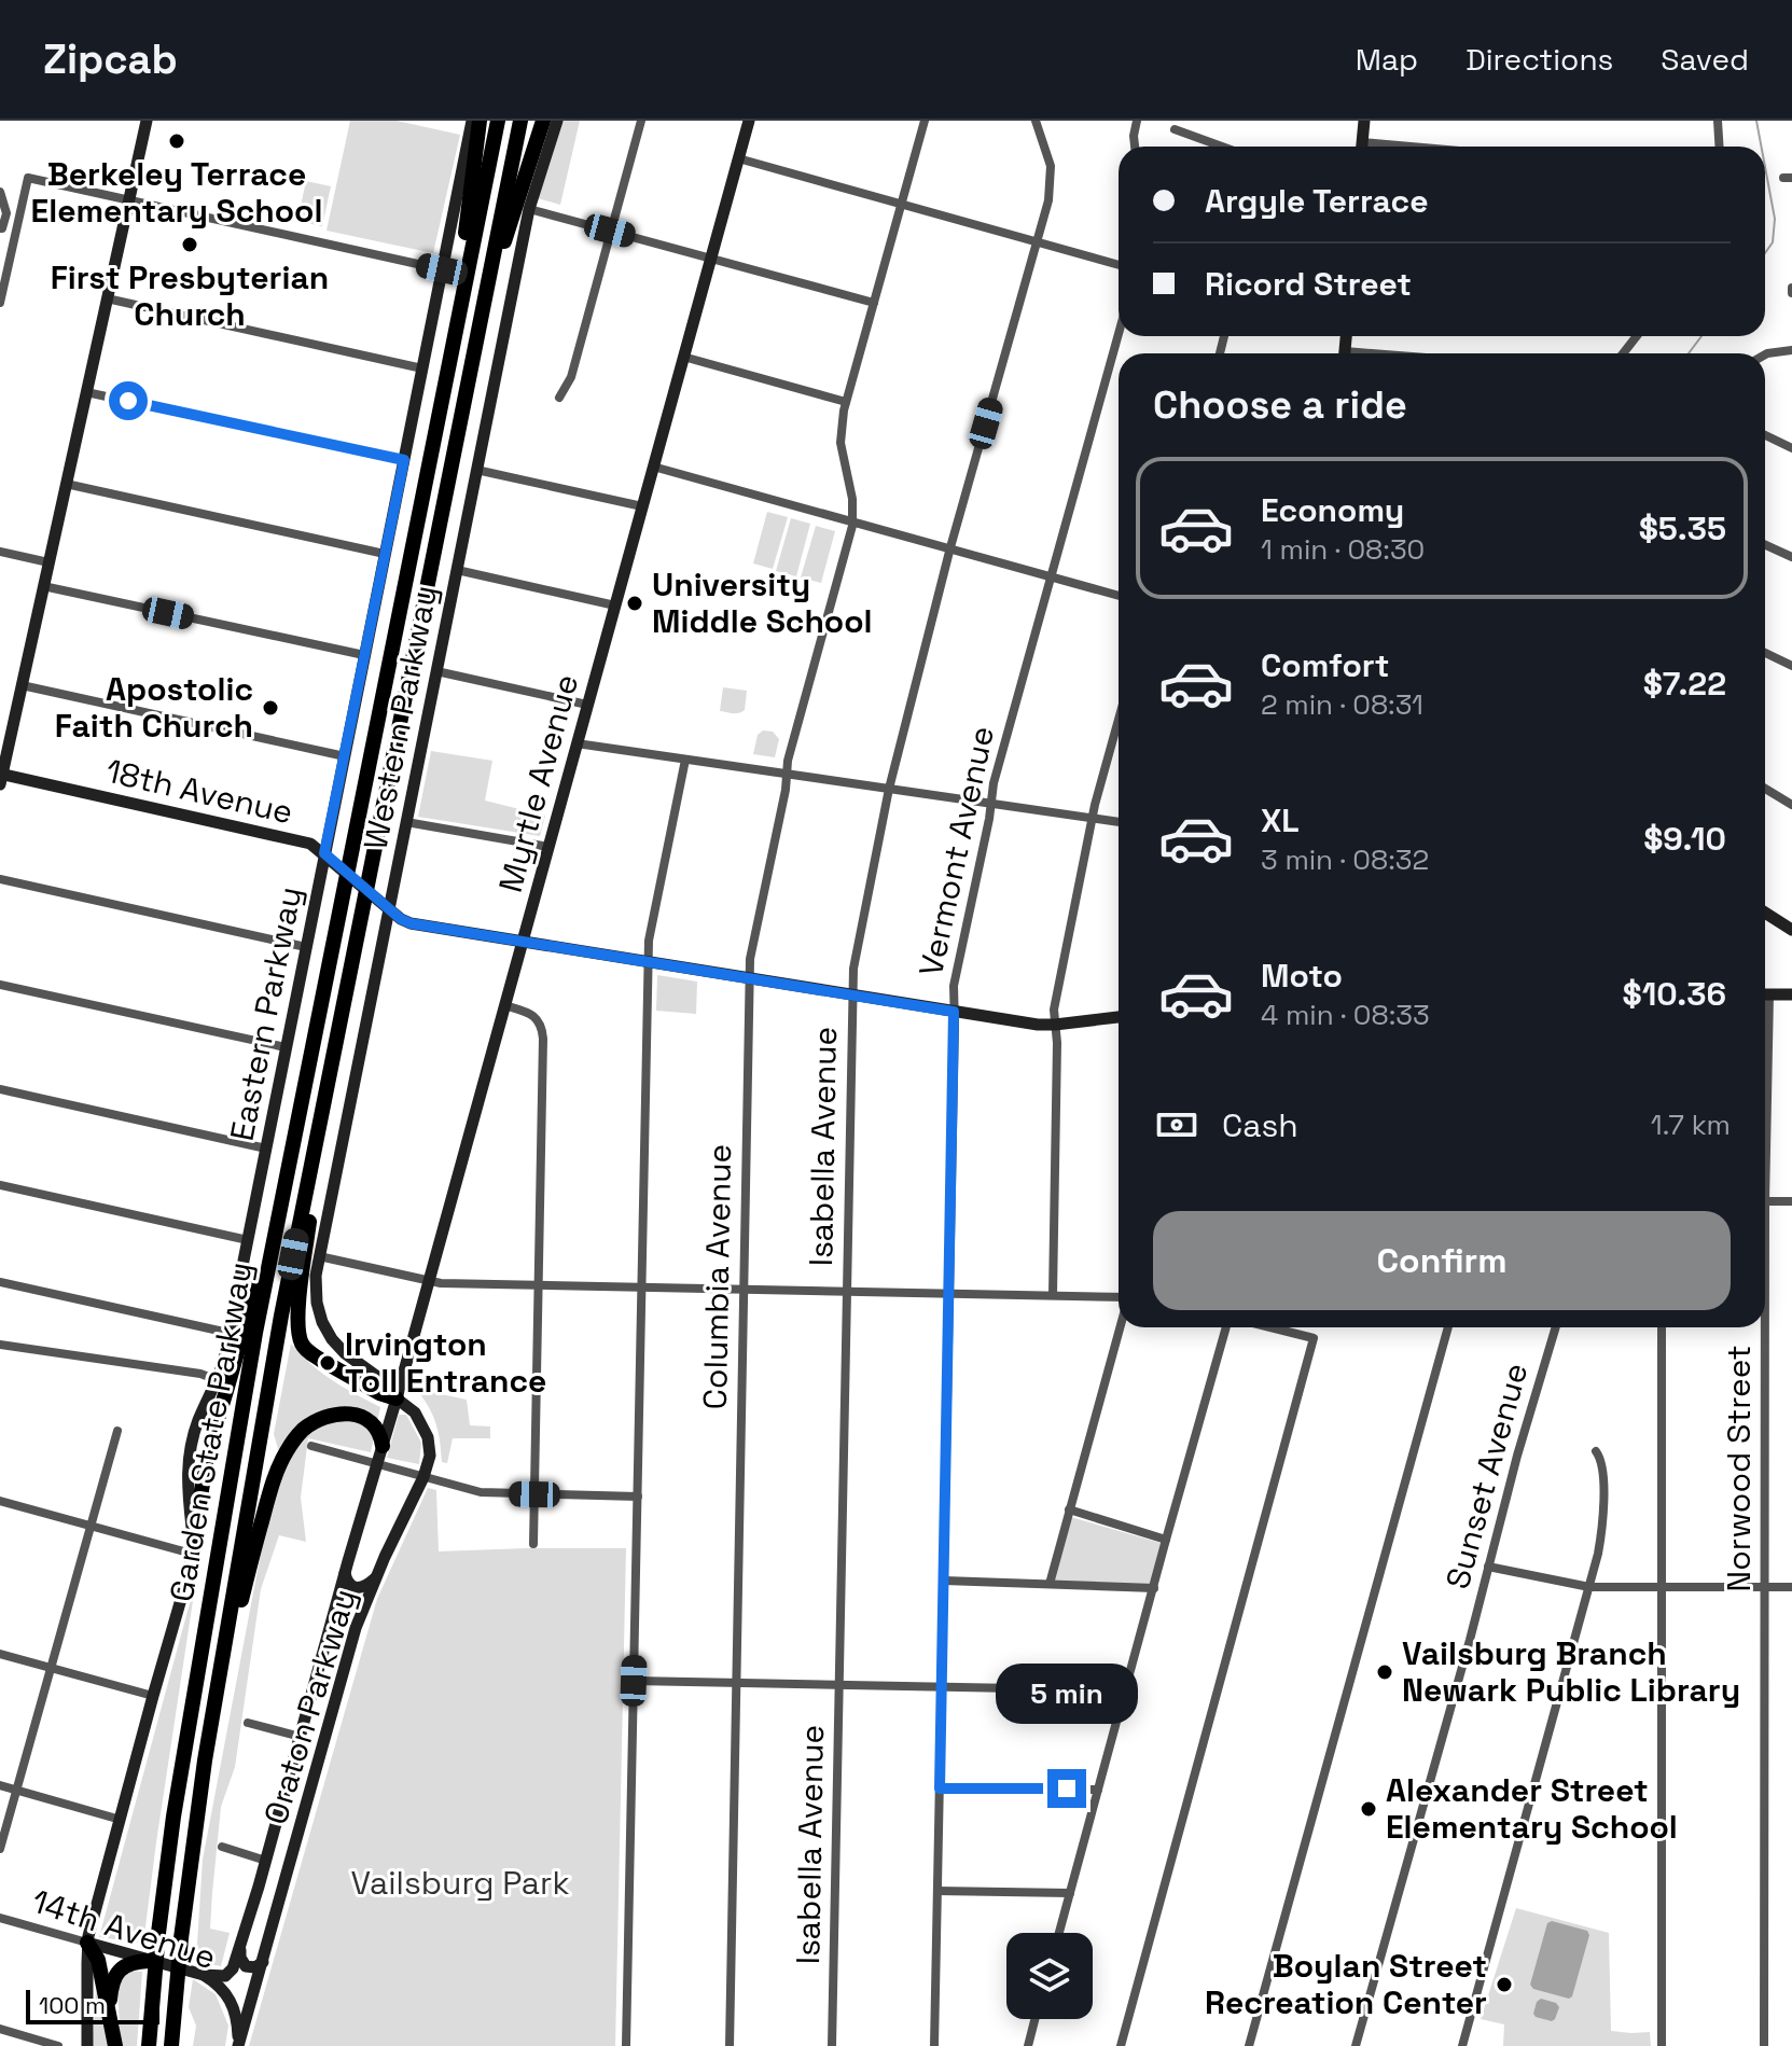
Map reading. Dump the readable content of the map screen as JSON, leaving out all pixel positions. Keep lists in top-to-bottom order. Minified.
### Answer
{"streets":{"highway":["Garden State Parkway"],"main road":["Western Parkway","Myrtle Avenue","18th Avenue","Eastern Parkway","Oraton Parkway","14th Avenue"],"street":["Vermont Avenue","Isabella Avenue","Columbia Avenue","Norwood Street","Sunset Avenue"]},"crossings":[["Western Parkway","Myrtle Avenue"],["Western Parkway","18th Avenue"],["Western Parkway","Oraton Parkway"],["Myrtle Avenue","18th Avenue"],["Myrtle Avenue","Oraton Parkway"],["18th Avenue","Vermont Avenue"],["18th Avenue","Eastern Parkway"],["18th Avenue","Isabella Avenue"],["18th Avenue","Columbia Avenue"],["Eastern Parkway","14th Avenue"],["Oraton Parkway","14th Avenue"]],"parks":["Vailsburg Park"],"places":["Berkeley Terrace Elementary School","First Presbyterian Church","University Middle School","Apostolic Faith Church","Irvington Toll Entrance","Vailsburg Branch Newark Public Library","Alexander Street Elementary School","Boylan Street Recreation Center"],"scale_bar":"100 m","page":{"header":"Zipcab","nav":["Map","Directions","Saved"],"banner":["Argyle Terrace","Ricord Street"],"heading":"Choose a ride","list":[{"name":"Economy","note":"1 min · 08:30","value":"$5.35"},{"name":"Comfort","note":"2 min · 08:31","value":"$7.22"},{"name":"XL","note":"3 min · 08:32","value":"$9.10"},{"name":"Moto","note":"4 min · 08:33","value":"$10.36"}],"pay":["Cash","1.7 km"],"buttons":"Confirm","bubble":"5 min","scale":"100 m"}}
